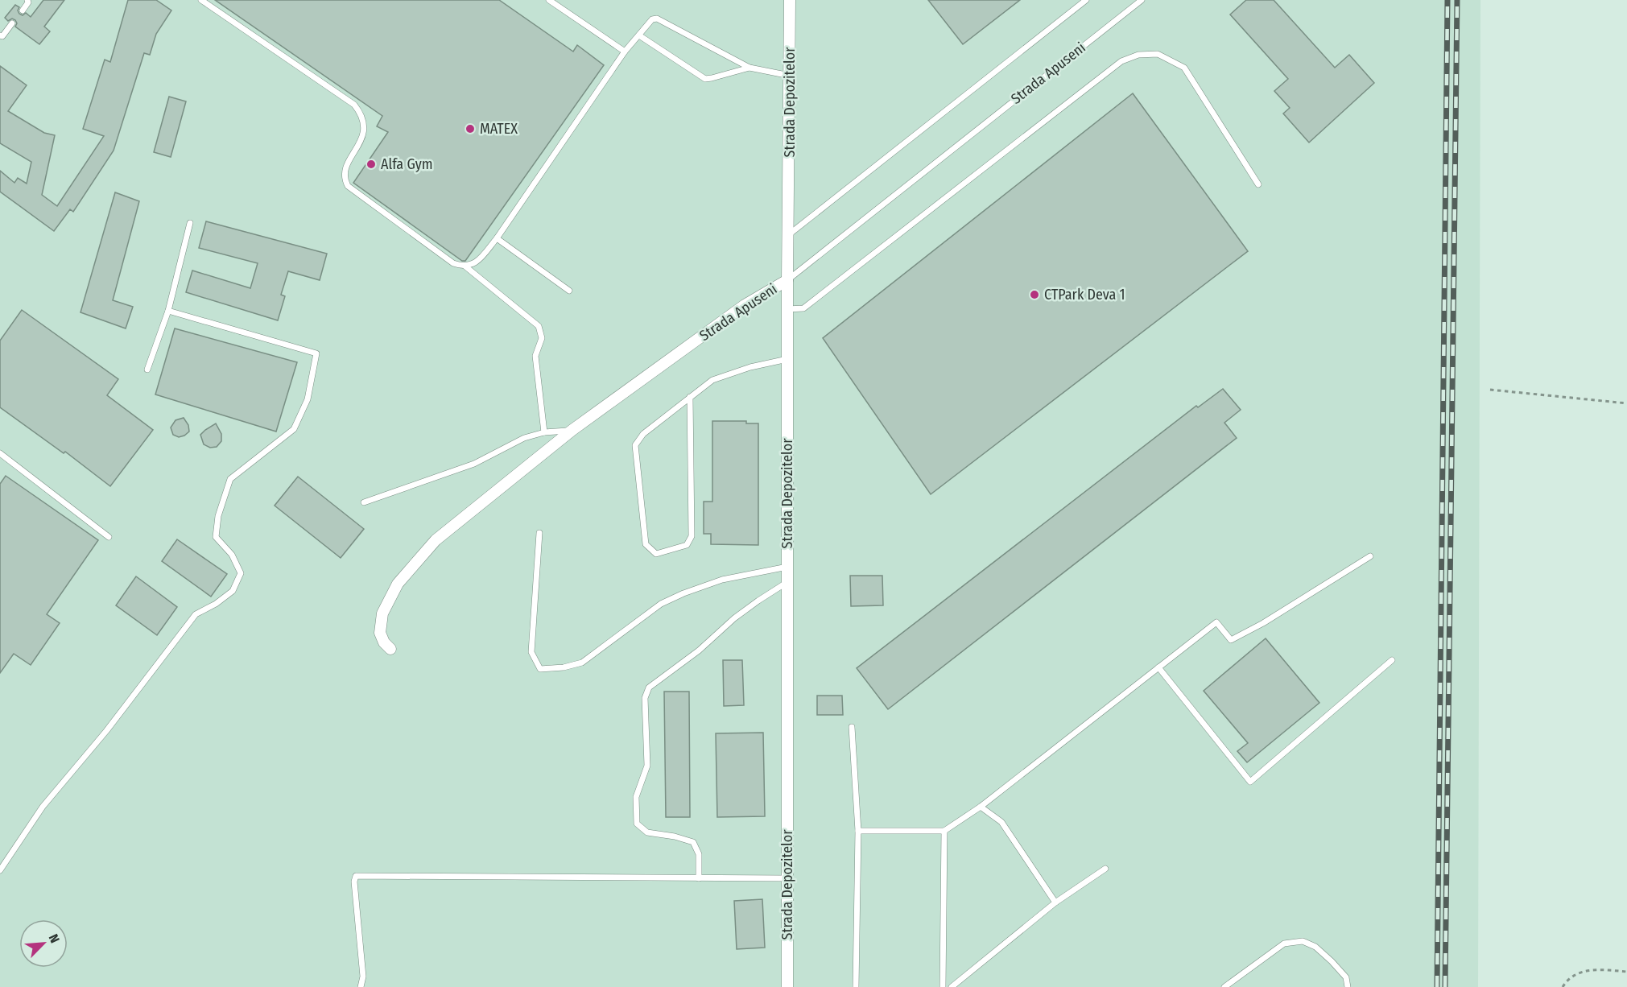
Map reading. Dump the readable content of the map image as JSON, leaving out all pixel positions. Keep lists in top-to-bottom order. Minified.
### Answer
{"streets":{"street":["Strada Apuseni","Strada Depozitelor"]},"crossings":[["Strada Apuseni","Strada Depozitelor"]],"places":["MATEX","Alfa Gym","CTPark Deva 1"],"north":"top right"}
